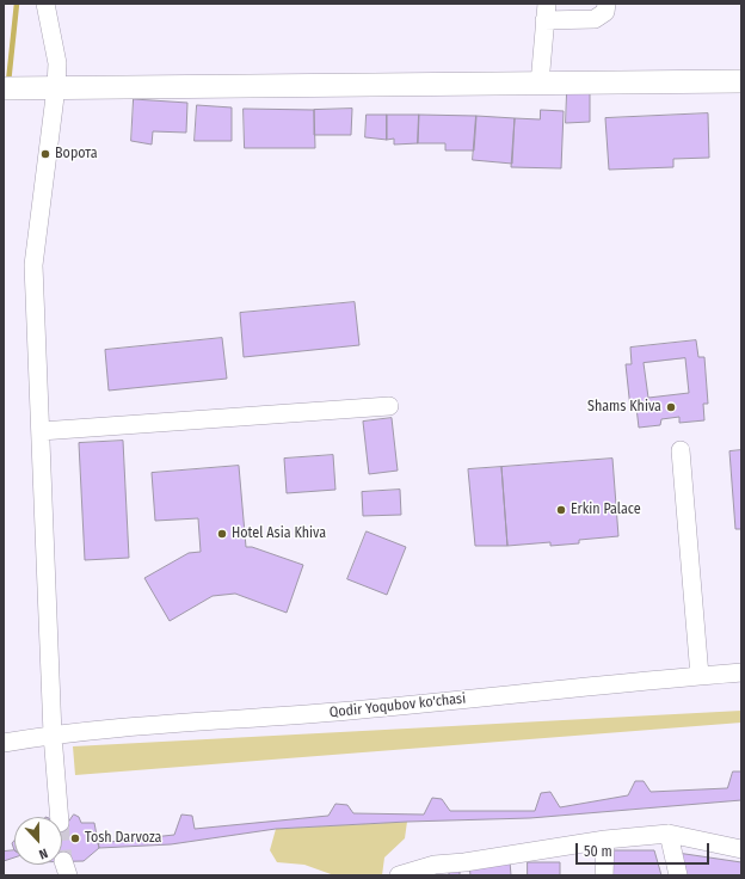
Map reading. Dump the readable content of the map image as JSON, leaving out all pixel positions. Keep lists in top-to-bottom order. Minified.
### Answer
{"streets":{"street":["Qodir Yoqubov ko'chasi"]},"places":["Ворота","Shams Khiva","Erkin Palace","Hotel Asia Khiva","Tosh Darvoza"],"scale_bar":"50 m","north":"bottom"}
